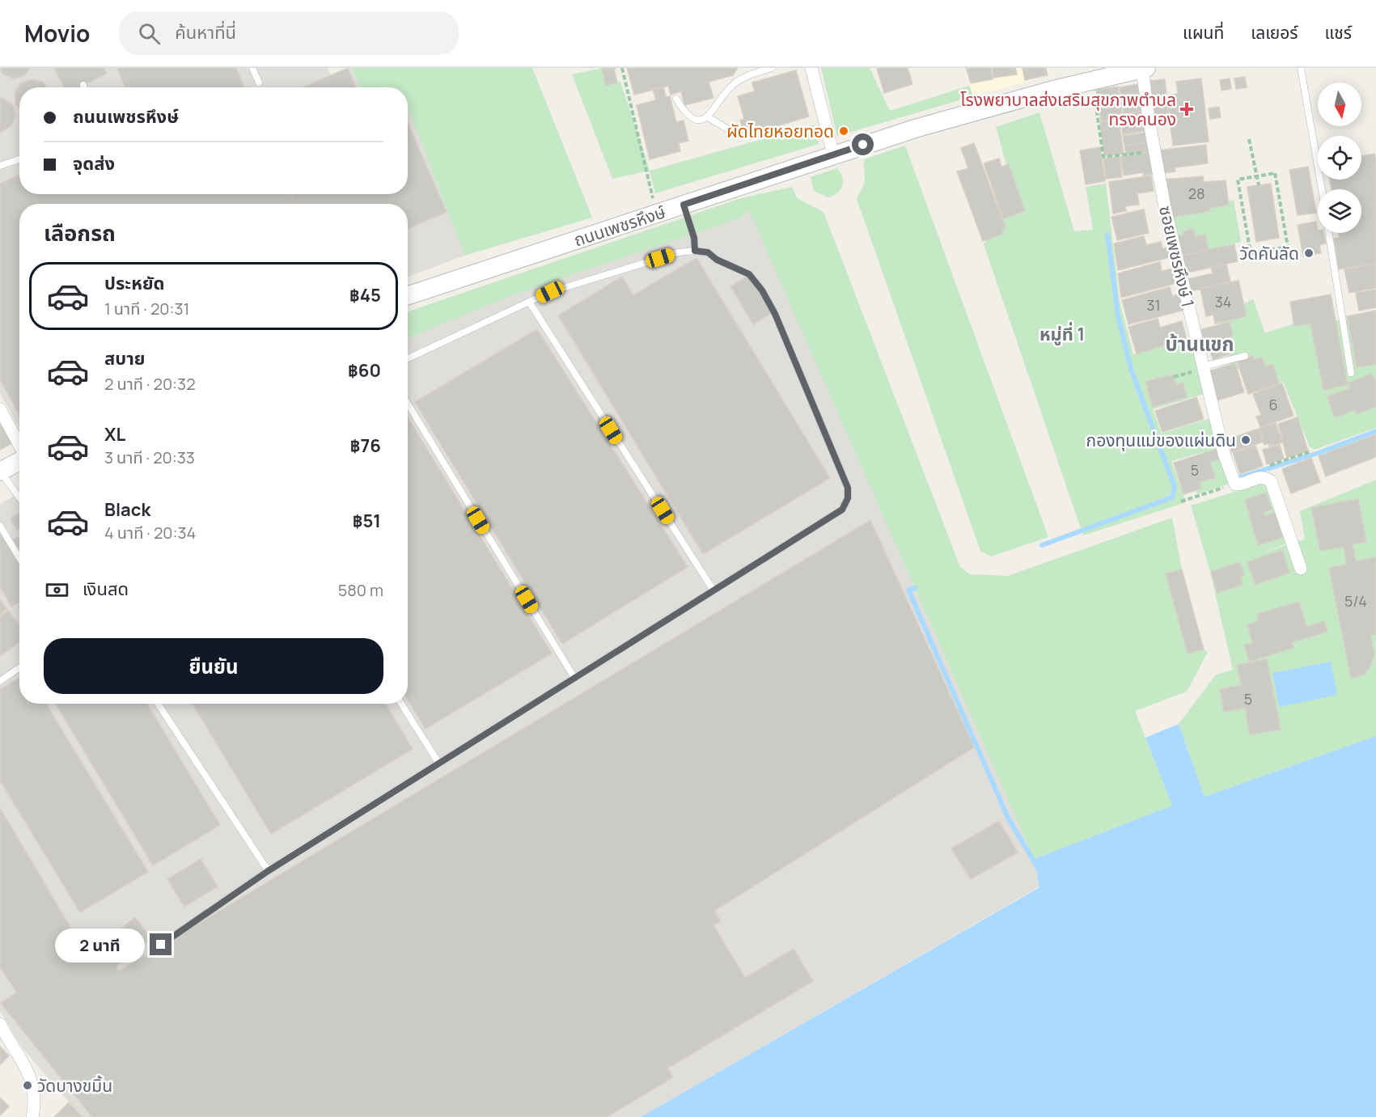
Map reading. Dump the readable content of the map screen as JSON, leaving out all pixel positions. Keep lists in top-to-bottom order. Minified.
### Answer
{"streets":{"main road":["ถนนเพชรหึงษ์"],"street":["ซอยเพชรหึงษ์ 1"]},"crossings":[["ถนนเพชรหึงษ์","ซอยเพชรหึงษ์ 1"]],"districts":["หมู่ที่ 1","บ้านแขก"],"places":{"health":["โรงพยาบาลส่งเสริมสุขภาพตำบล ทรงคนอง"],"other":["ผัดไทยหอยทอด","วัดคันลัด","กองทุนแม่ของแผ่นดิน","วัดบางขมิ้น"]},"house_numbers":["28","34","31","6","5","5/4","5"],"north":"bottom","page":{"header":"Movio","search":"ค้นหาที่นี่","nav":["แผนที่","เลเยอร์","แชร์"],"banner":["ถนนเพชรหึงษ์","จุดส่ง"],"heading":"เลือกรถ","list":[{"name":"ประหยัด","note":"1 นาที · 20:31","value":"฿45"},{"name":"สบาย","note":"2 นาที · 20:32","value":"฿60"},{"name":"XL","note":"3 นาที · 20:33","value":"฿76"},{"name":"Black","note":"4 นาที · 20:34","value":"฿51"}],"pay":["เงินสด","580 m"],"buttons":"ยืนยัน","bubble":"2 นาที"}}
